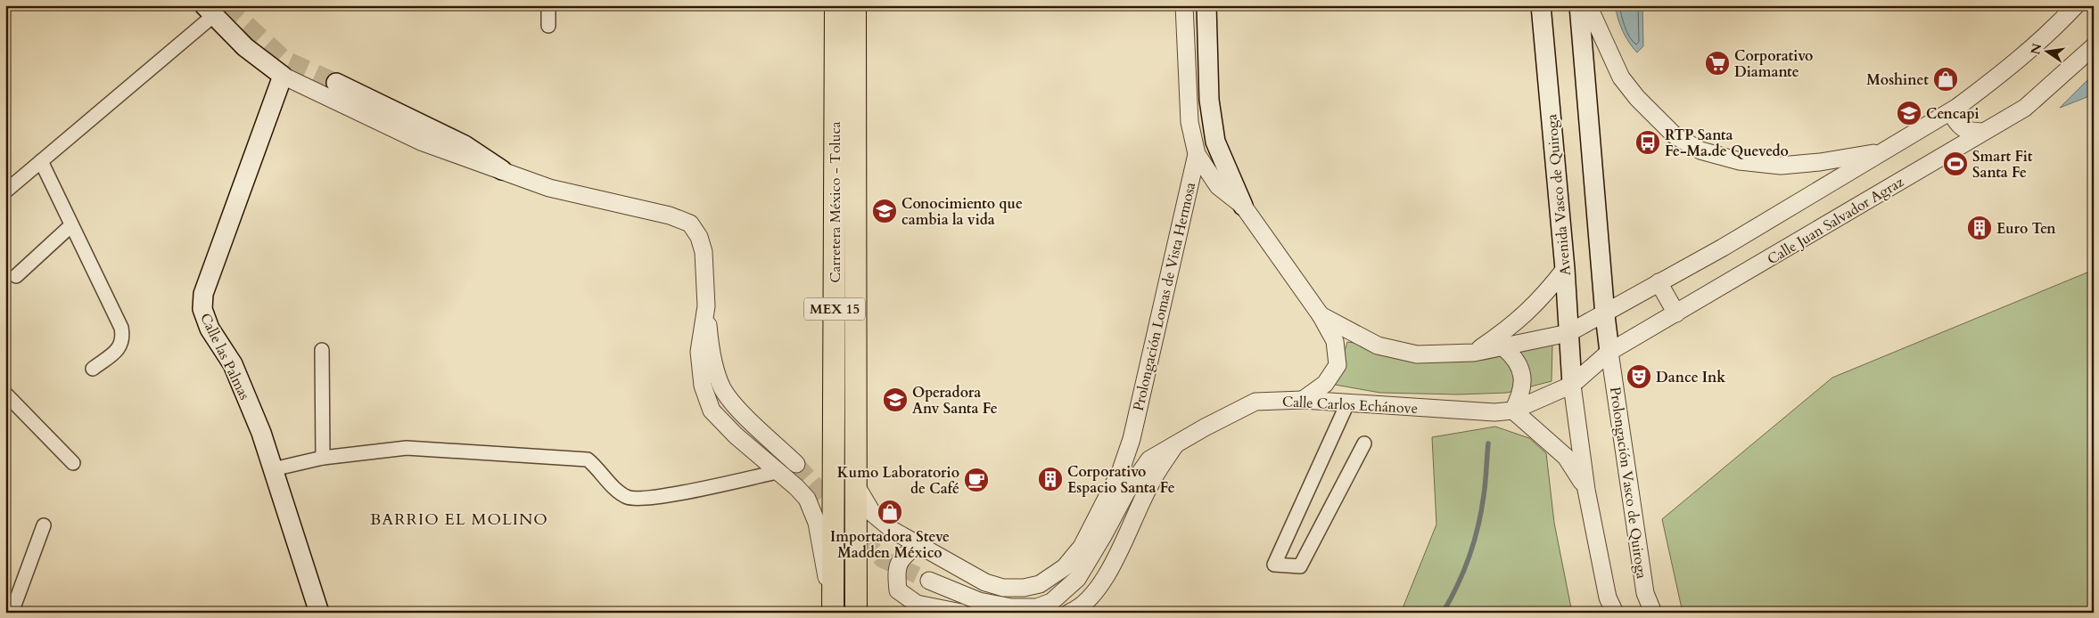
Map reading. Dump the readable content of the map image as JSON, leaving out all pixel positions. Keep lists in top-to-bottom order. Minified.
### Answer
{"streets":{"main road":["Avenida Vasco de Quiroga","Carretera México - Toluca","MEX 15","Calle las Palmas"],"street":["Calle Juan Salvador Agraz","Prolongación Lomas de Vista Hermosa","Calle Carlos Echánove","Prolongación Vasco de Quiroga"]},"crossings":[["Avenida Vasco de Quiroga","Calle Juan Salvador Agraz"],["Avenida Vasco de Quiroga","Prolongación Lomas de Vista Hermosa"],["Avenida Vasco de Quiroga","Calle Carlos Echánove"],["Calle Juan Salvador Agraz","Calle Carlos Echánove"],["Calle Juan Salvador Agraz","Prolongación Vasco de Quiroga"]],"districts":["BARRIO EL MOLINO"],"places":{"supermarket":["Corporativo Diamante"],"shop":["Moshinet","Importadora Steve Madden México"],"school or university":["Cencapi","Conocimiento que cambia la vida","Operadora Anv Santa Fe"],"bus stop":["RTP Santa Fe-Ma.de Quevedo"],"sports":["Smart Fit Santa Fe"],"building":["Euro Ten","Corporativo Espacio Santa Fe"],"theatre":["Dance Ink"],"cafe":["Kumo Laboratorio de Café"]},"north":"left"}
